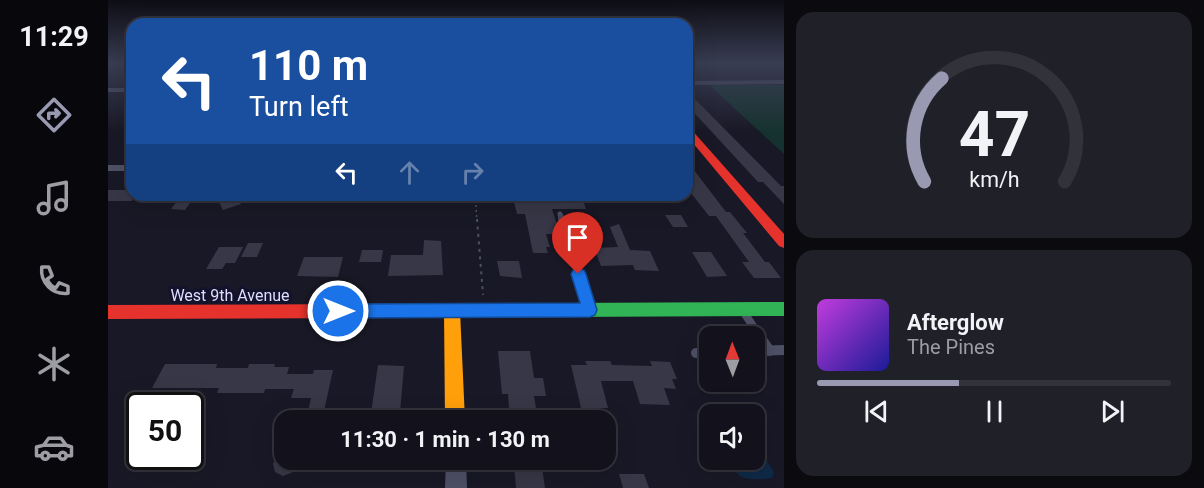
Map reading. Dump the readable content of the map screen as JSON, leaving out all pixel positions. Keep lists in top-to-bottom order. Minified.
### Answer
{"streets":{"main road":["West 9th Avenue"]},"north":"top","page":{"tabs":"11:29","turn":["110 m","Turn left"],"song":["Afterglow","The Pines"],"limit":"50","trip":"11:30 · 1 min · 130 m","gauge":["47","km/h"]}}
